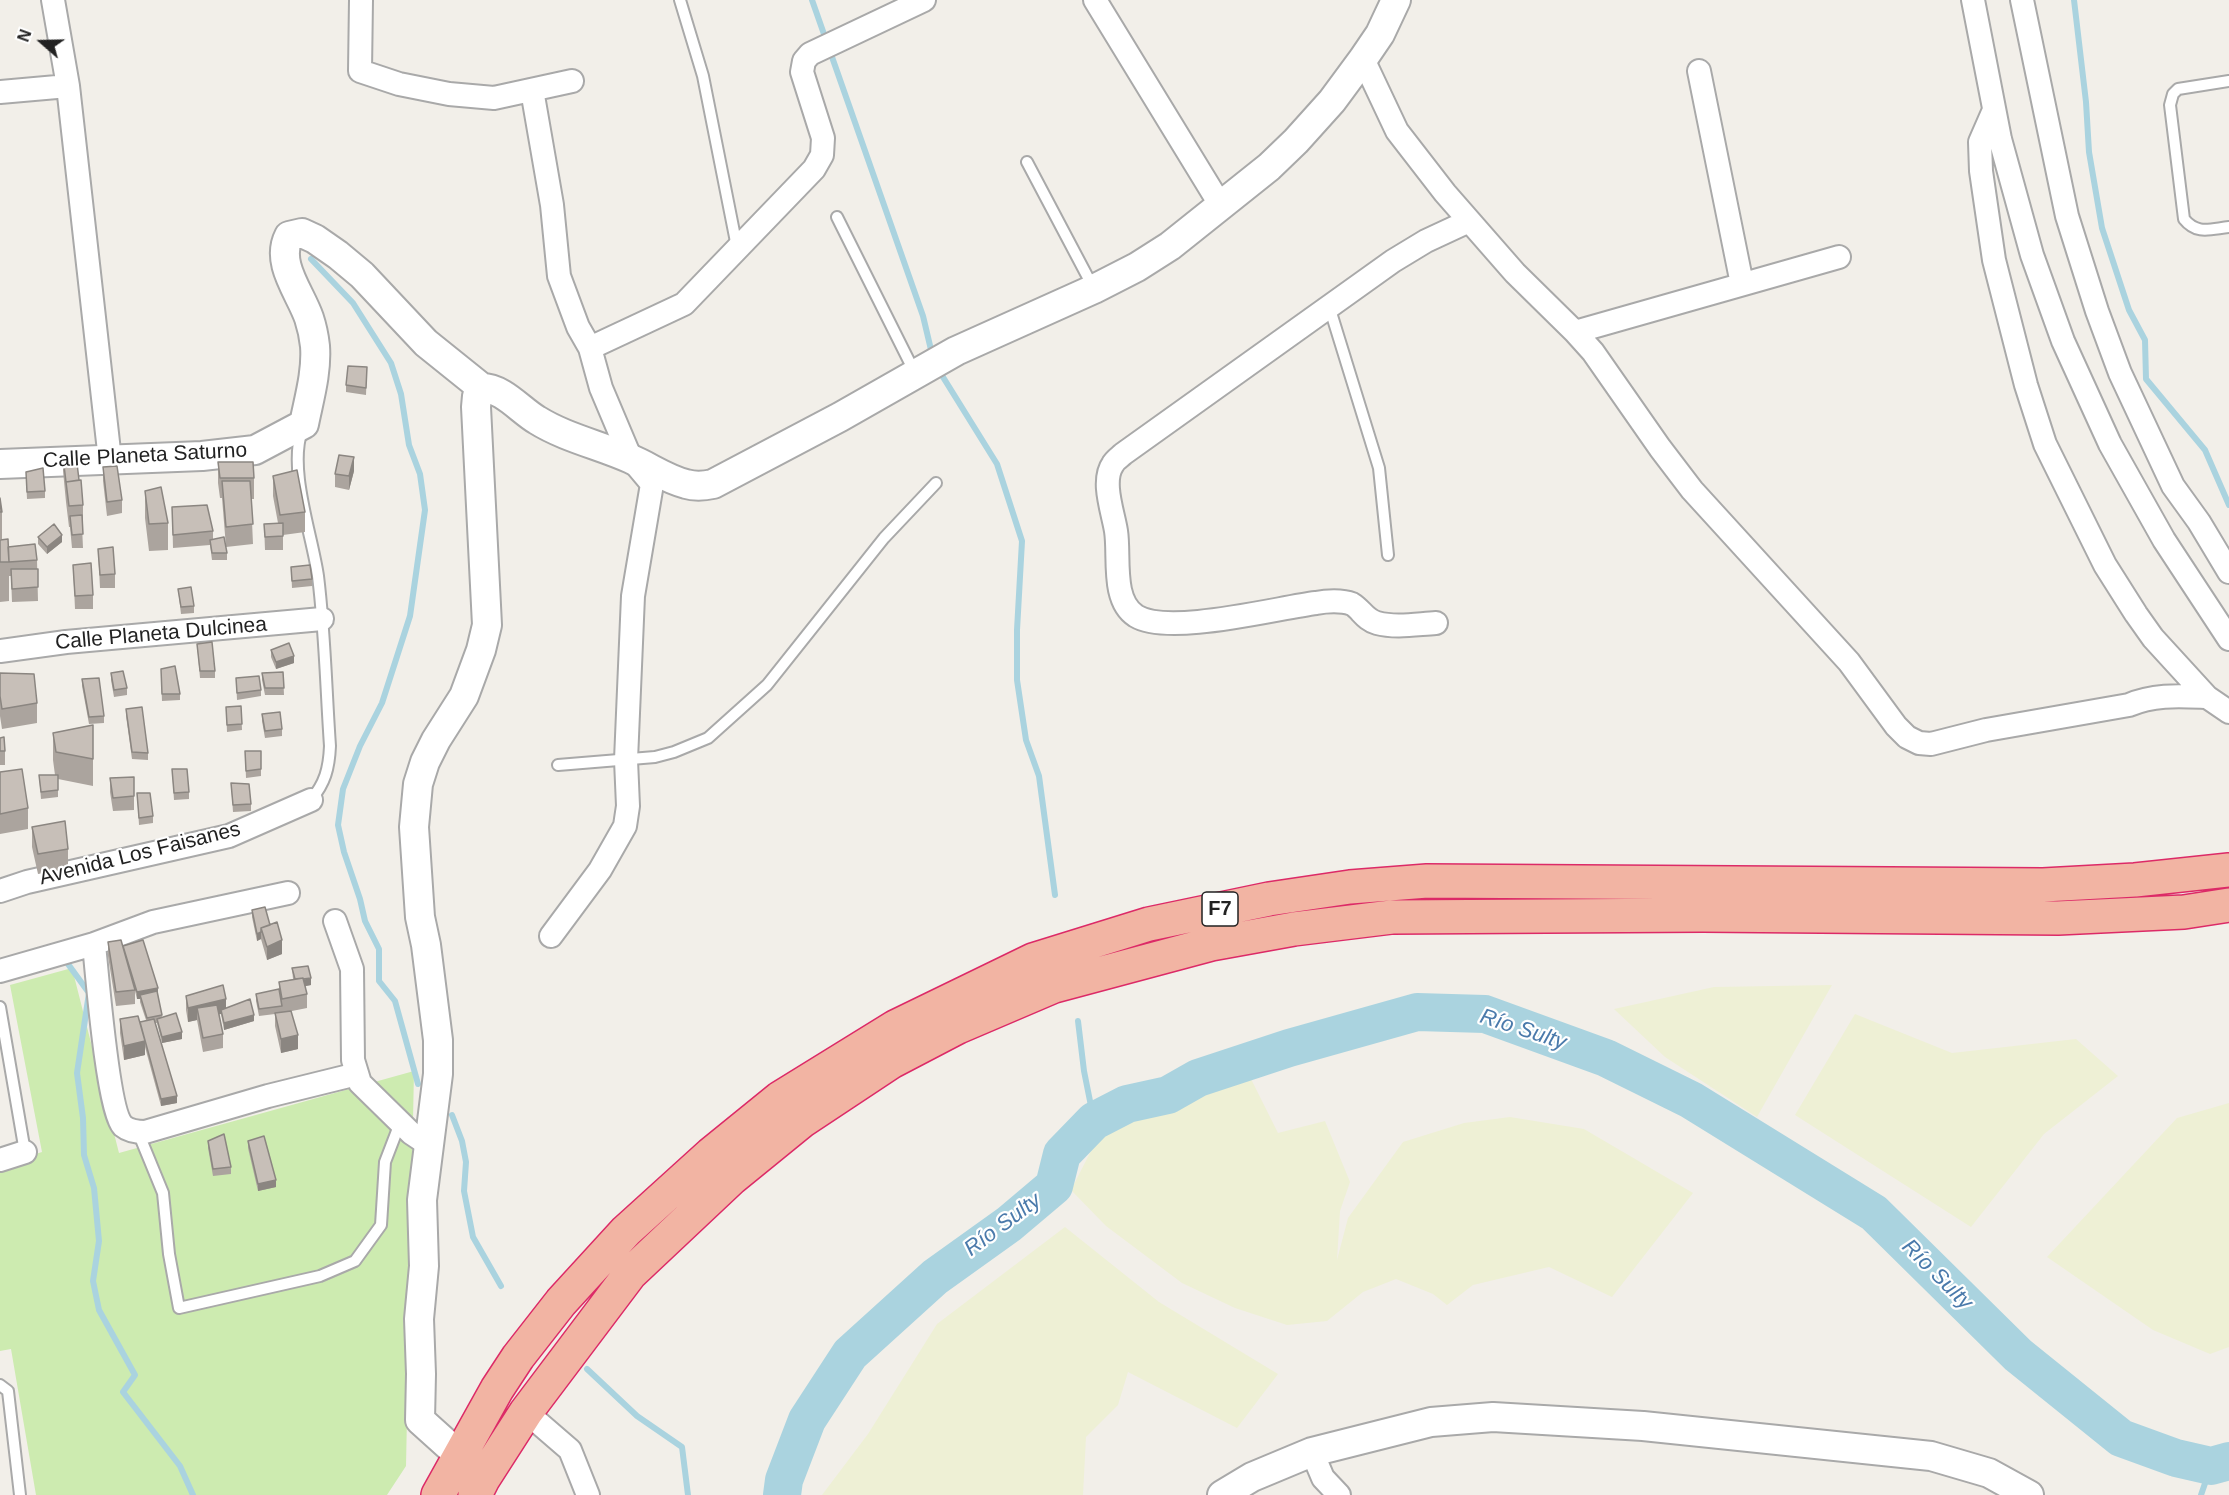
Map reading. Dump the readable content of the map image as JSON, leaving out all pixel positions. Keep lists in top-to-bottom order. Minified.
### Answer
{"streets":{"highway":["F7"],"street":["Calle Planeta Saturno","Calle Planeta Dulcinea","Avenida Los Faisanes"]},"water":["Río Sulty"],"north":"left"}
